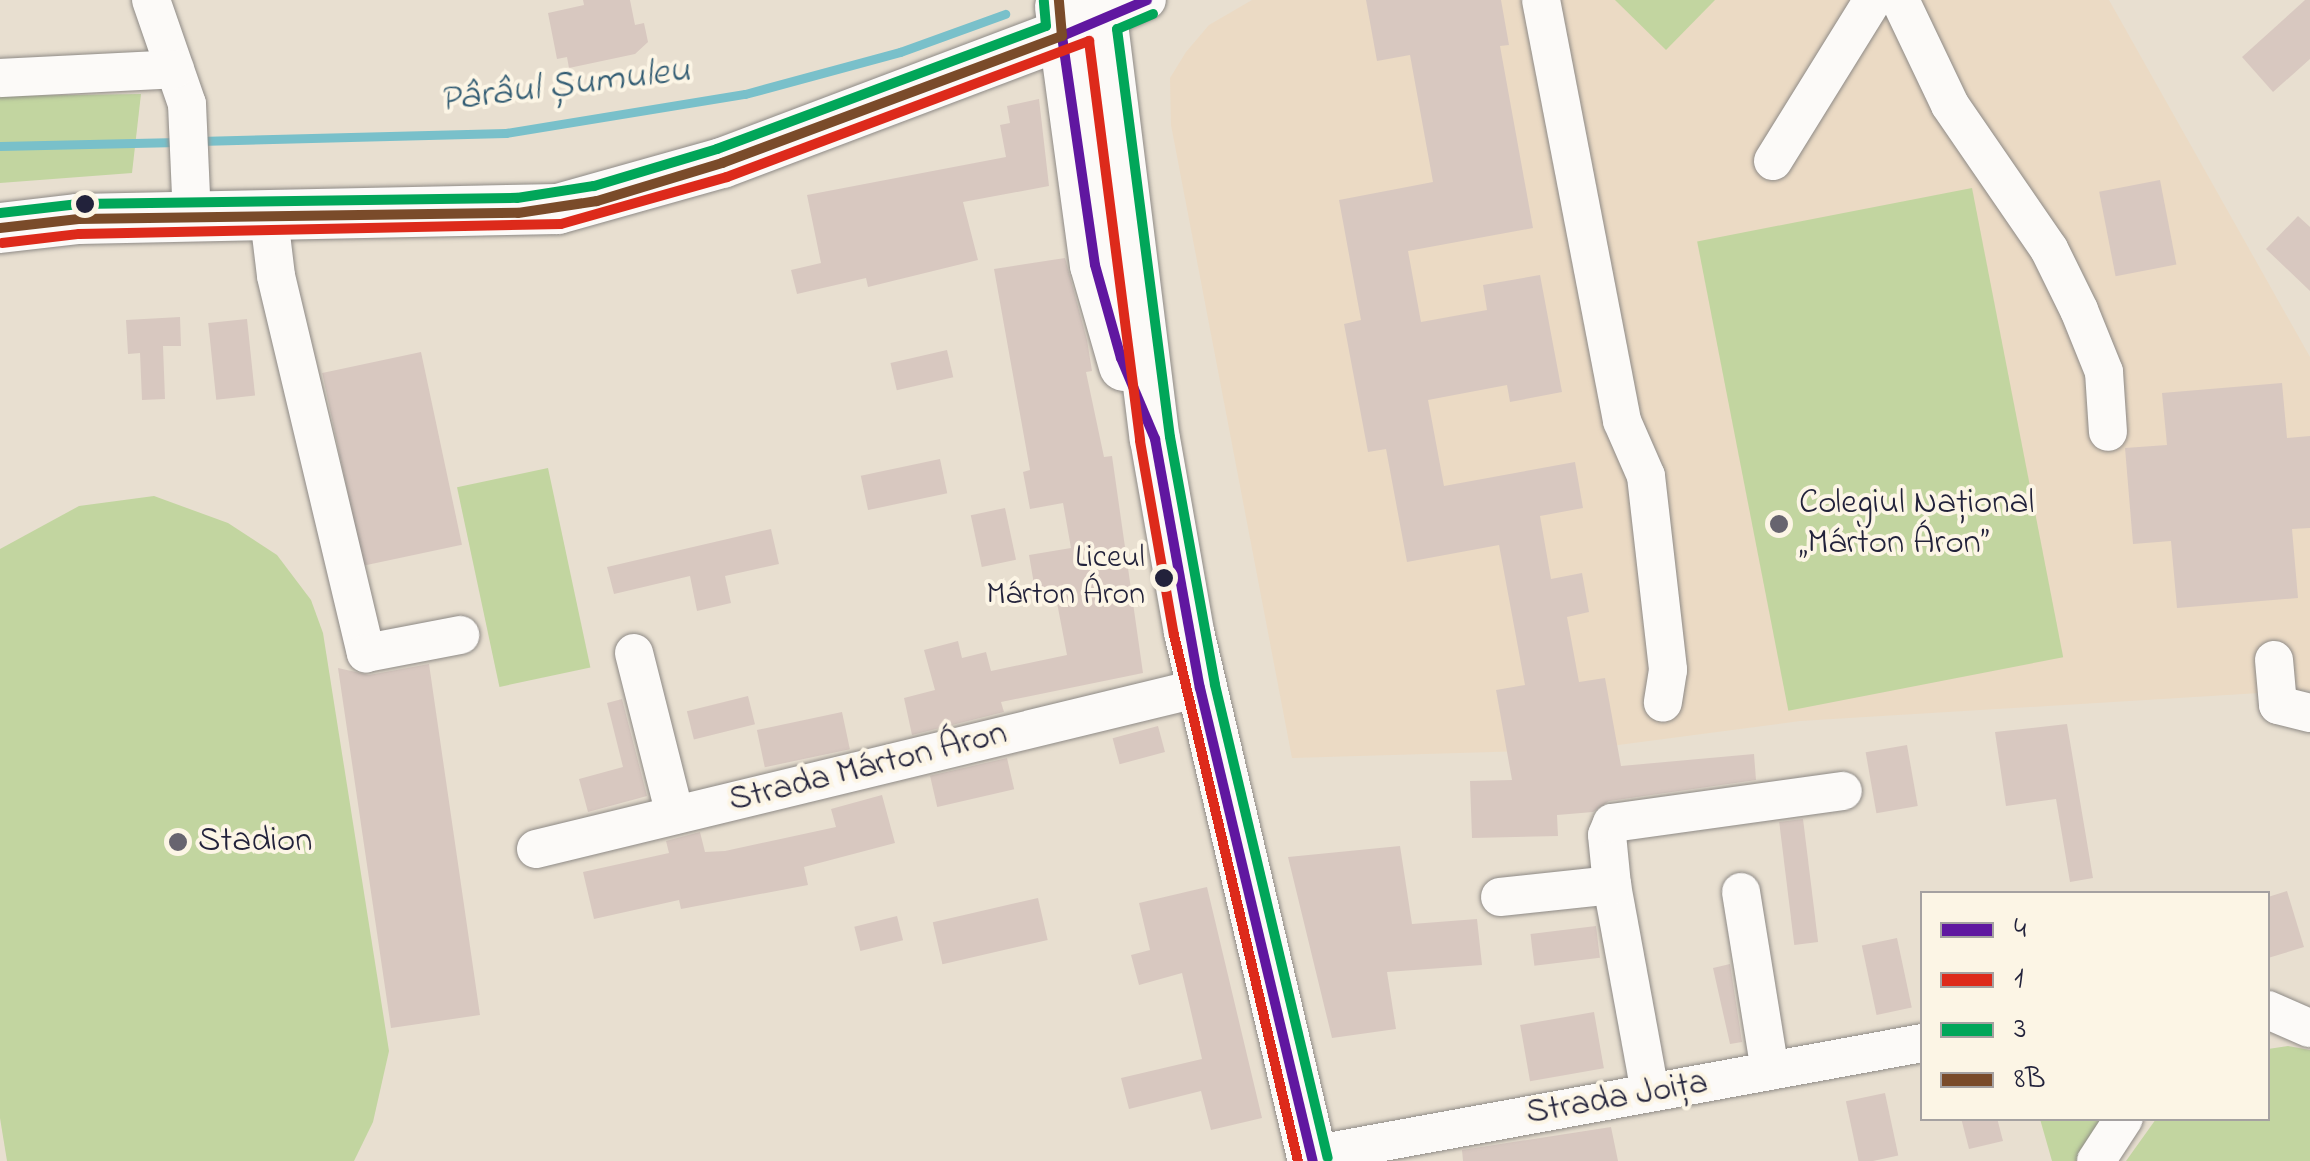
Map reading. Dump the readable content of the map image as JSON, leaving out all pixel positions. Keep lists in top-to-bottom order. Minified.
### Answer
{"streets":{"street":["Strada Márton Áron","Strada Joița"]},"water":["Pârâul Șumuleu"],"places":["Colegiul Național „Márton Áron”","Liceul Márton Áron","Stadion"],"lines":["transit line 4","transit line 8B","transit line 3","transit line 1"],"legend":["4","1","3","8B"]}
